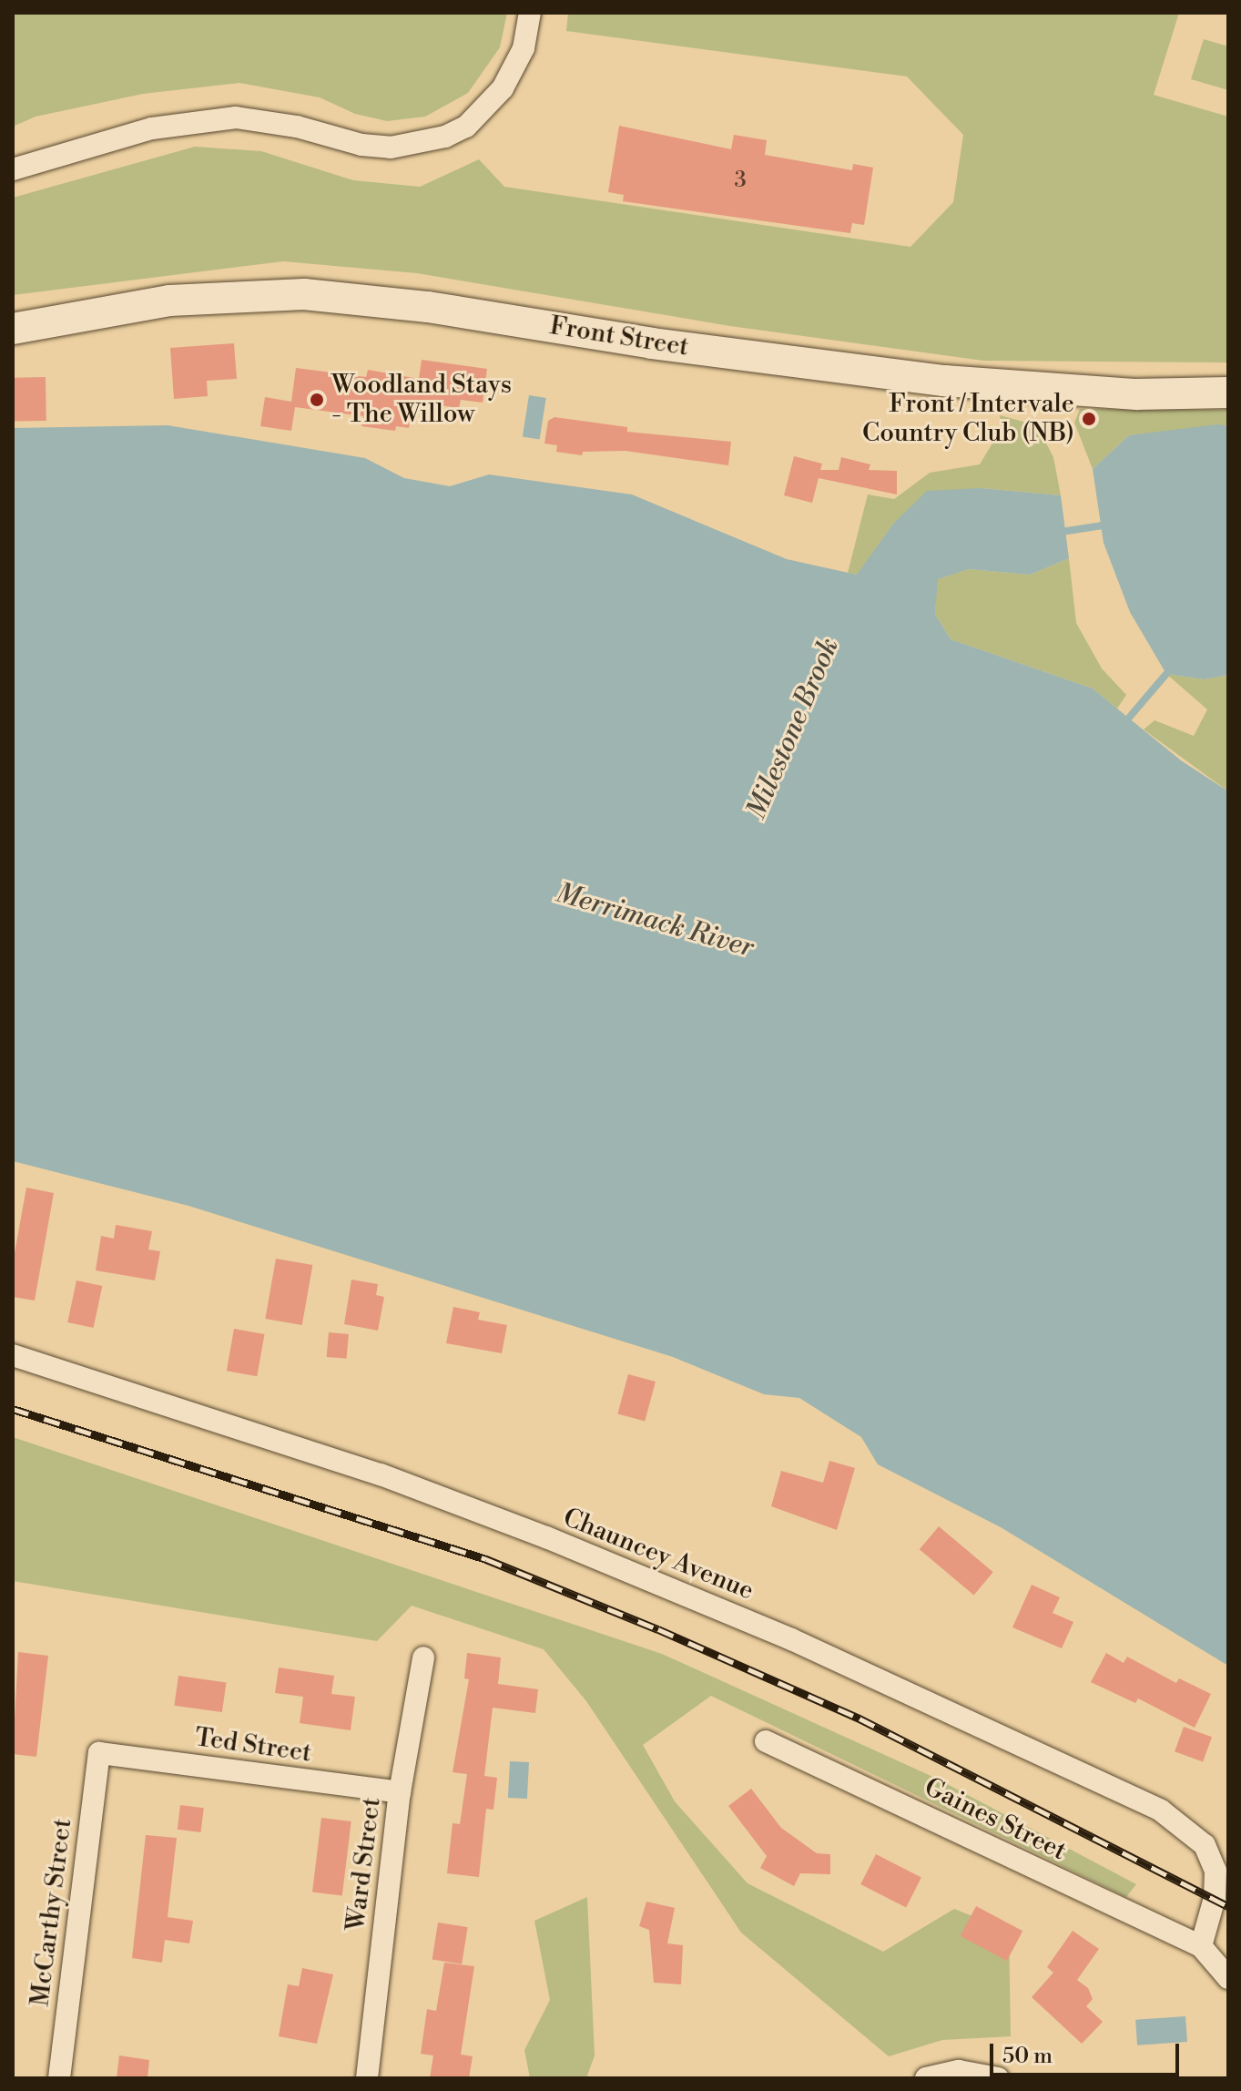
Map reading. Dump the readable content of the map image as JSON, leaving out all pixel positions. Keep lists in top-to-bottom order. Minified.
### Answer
{"streets":{"main road":["Front Street"],"street":["Chauncey Avenue","Ted Street","Gaines Street","Ward Street","McCarthy Street"]},"crossings":[["Chauncey Avenue","Gaines Street"],["Ted Street","Ward Street"],["Ted Street","McCarthy Street"]],"water":["Milestone Brook","Merrimack River"],"places":["Woodland Stays - The Willow","Front / Intervale Country Club (NB)"],"house_numbers":["3"],"scale_bar":"50 m"}
